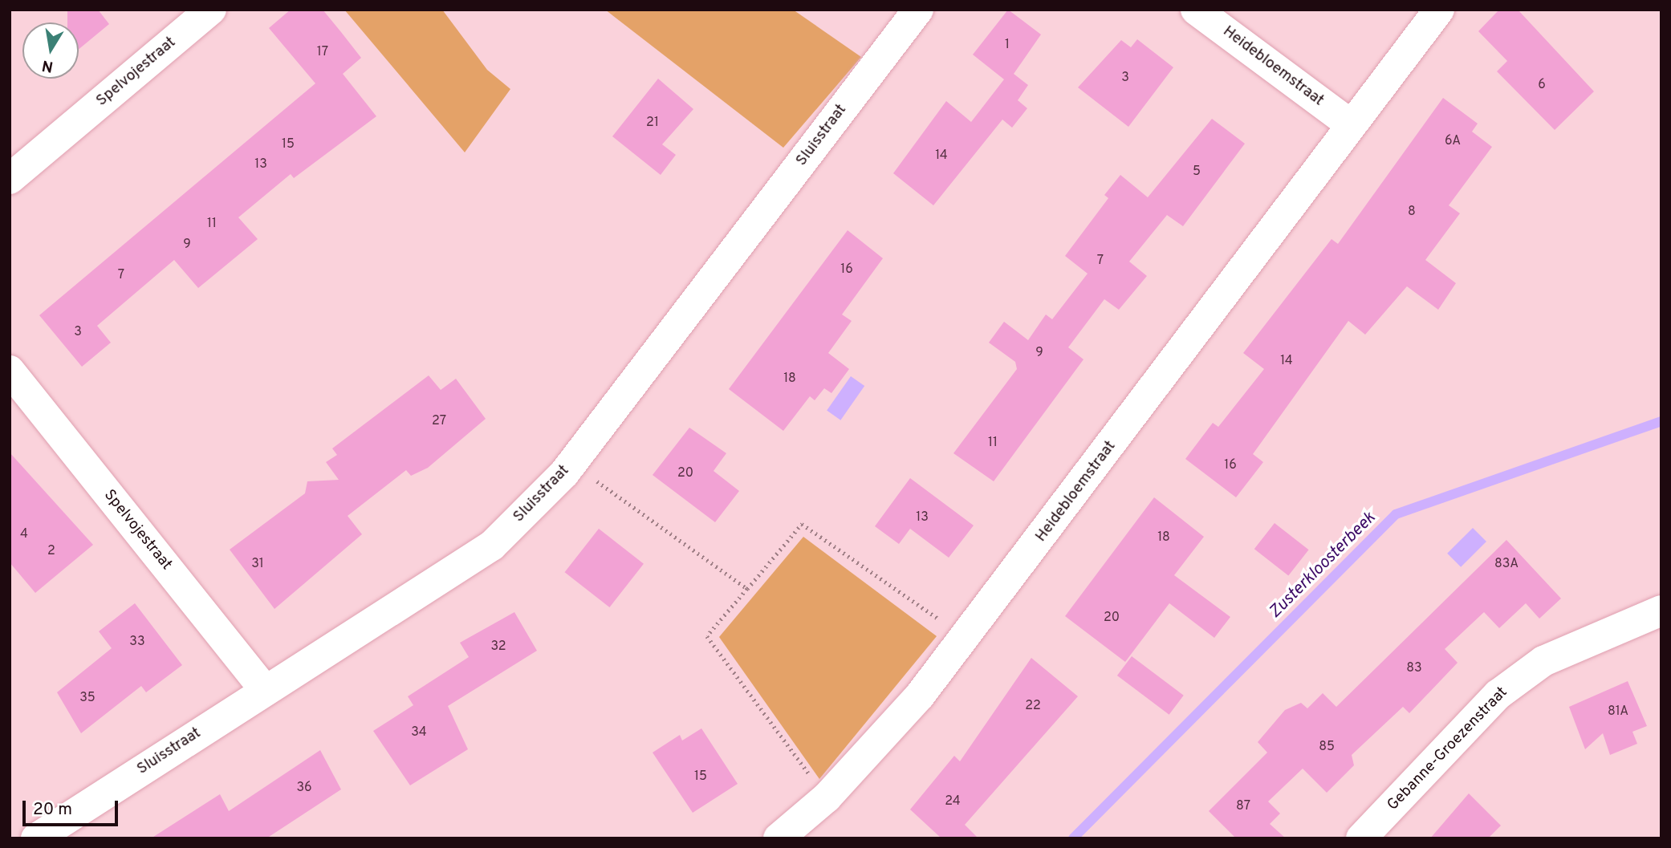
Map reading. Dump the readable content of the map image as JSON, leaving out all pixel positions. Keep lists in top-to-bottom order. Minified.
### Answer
{"streets":{"street":["Heidebloemstraat","Spelvojestraat","Sluisstraat","Gebanne-Groezenstraat"]},"crossings":[["Spelvojestraat","Sluisstraat"]],"water":["Zusterkloosterbeek"],"house_numbers":["1","17","3","6","21","6A","15","14","13","5","8","11","9","7","16","7","3","9","14","18","27","11","16","20","13","4","18","2","31","83A","20","33","32","83","35","22","81A","34","85","15","36","24","87"],"scale_bar":"20 m","north":"bottom"}
